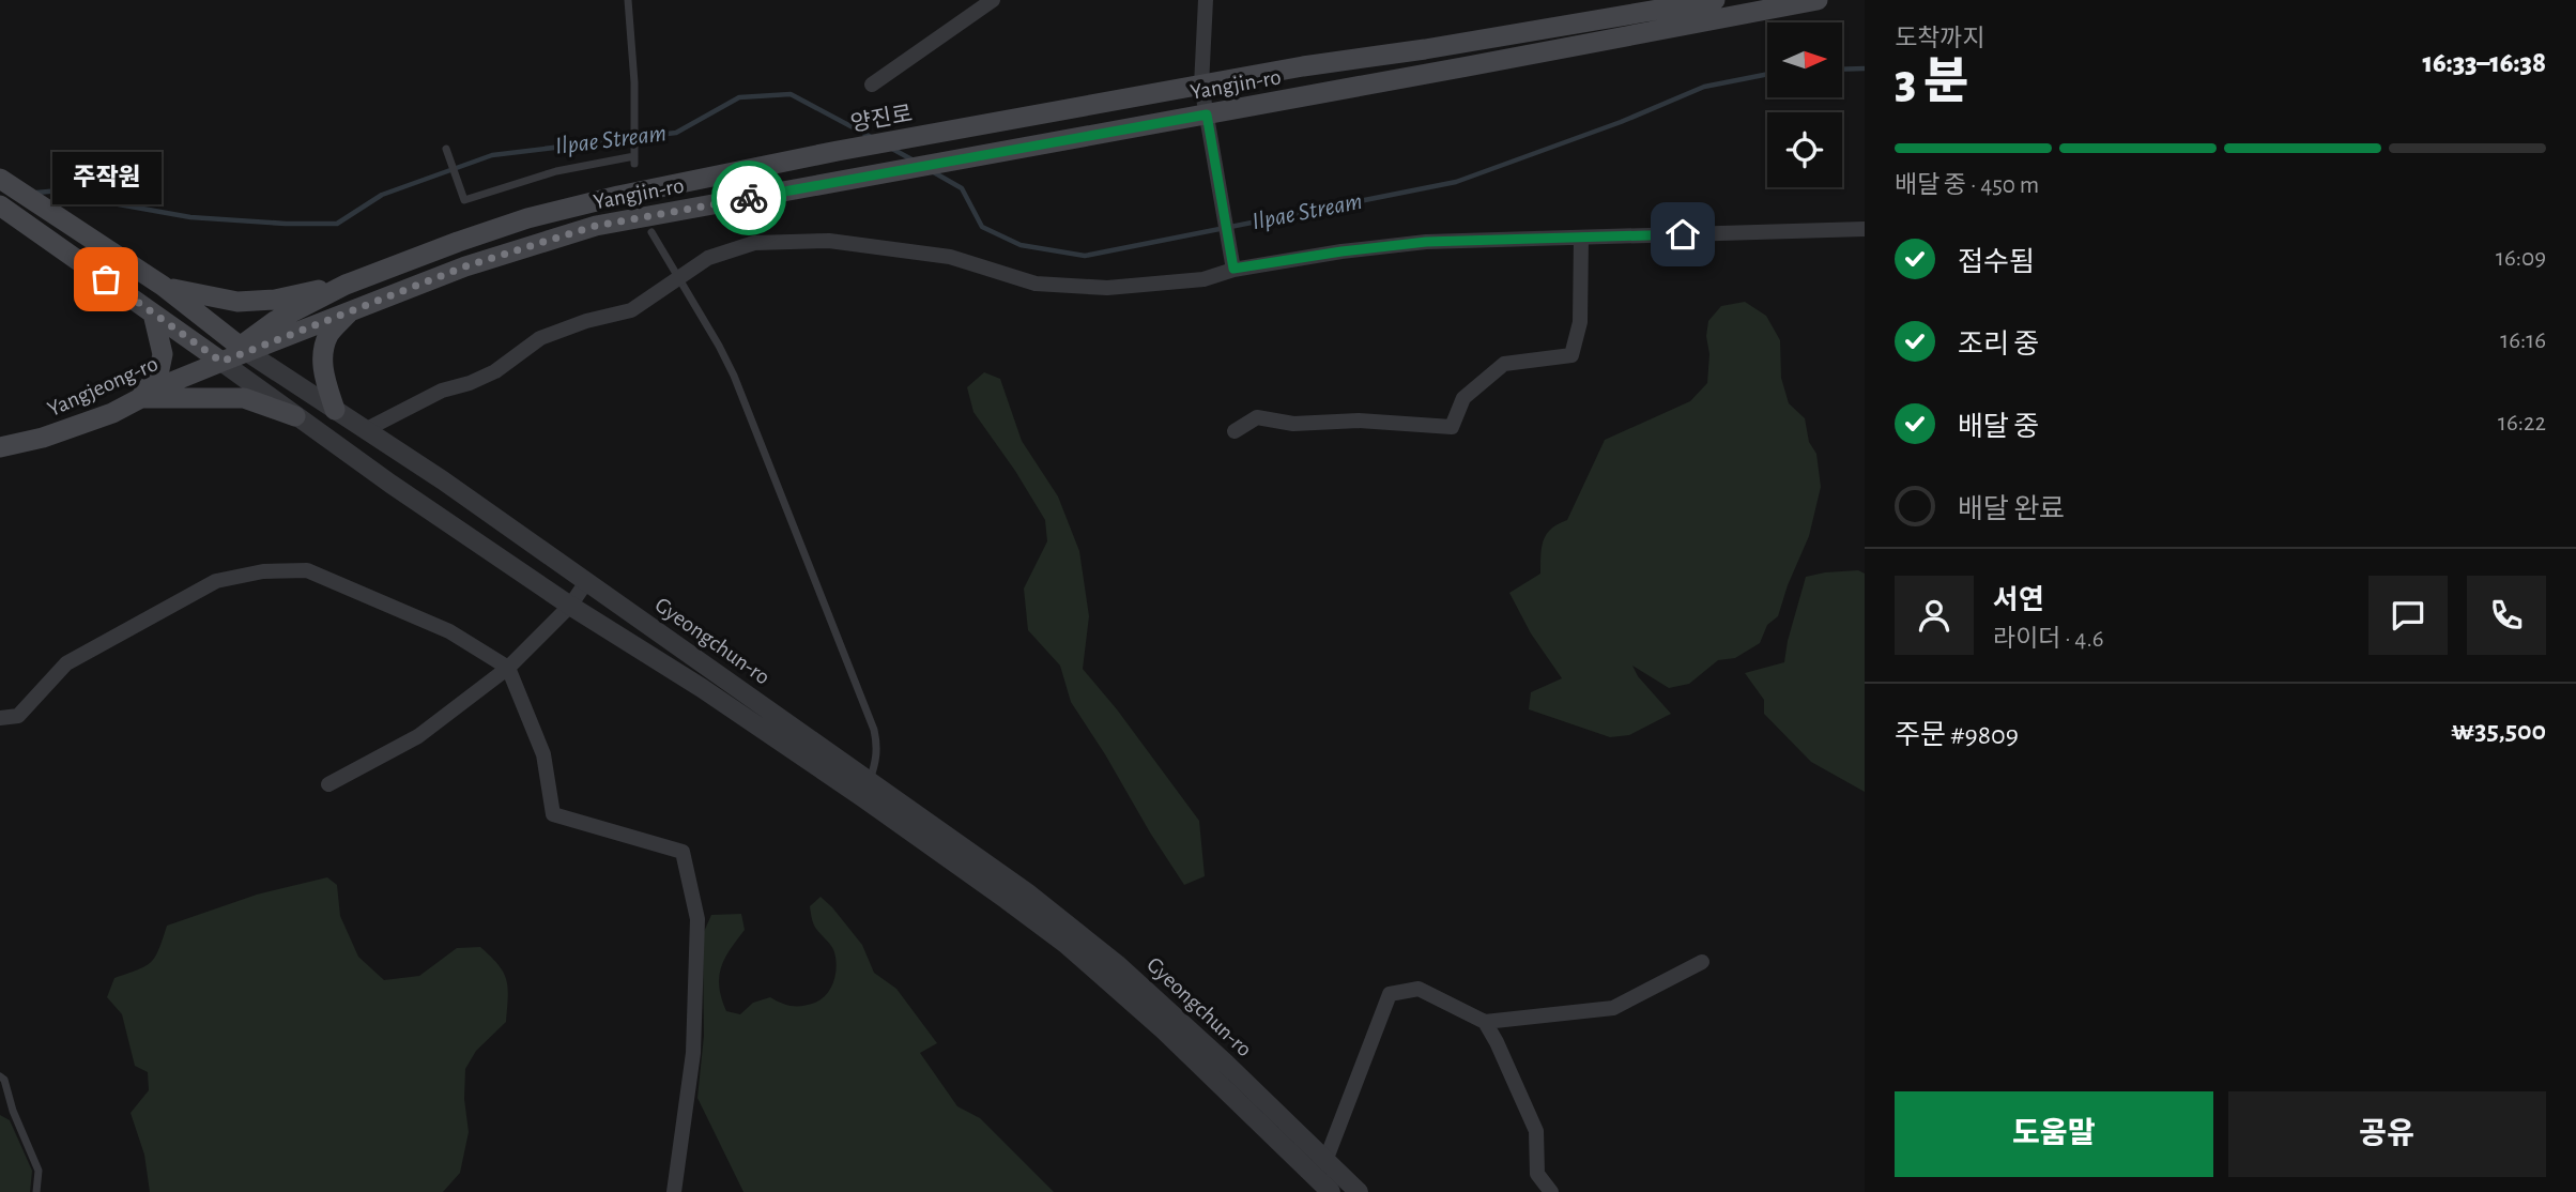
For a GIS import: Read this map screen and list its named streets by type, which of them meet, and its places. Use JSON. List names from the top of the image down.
{
  "streets": {
    "main road": [
      "Yangjin-ro",
      "양진로",
      "Yangjeong-ro",
      "Gyeongchun-ro"
    ]
  },
  "crossings": [
    ["Yangjin-ro", "양진로"],
    ["Yangjin-ro", "Yangjeong-ro"],
    ["Yangjin-ro", "Gyeongchun-ro"],
    ["Yangjeong-ro", "Gyeongchun-ro"]
  ],
  "water": ["Ilpae Stream"],
  "places": ["주작원"],
  "north": "right",
  "page": {
    "heading": ["3 분", "도착까지", "16:33–16:38"],
    "panel": [
      "서연",
      "라이더 · 4.6",
      "주문 #9809",
      "₩35,500"
    ],
    "bar": "배달 중 · 450 m",
    "bubble": "주작원",
    "list": [
      ["접수됨", "16:09"],
      ["조리 중", "16:16"],
      ["배달 중", "16:22"],
      "배달 완료"
    ],
    "buttons": ["도움말", "공유"]
  }
}
